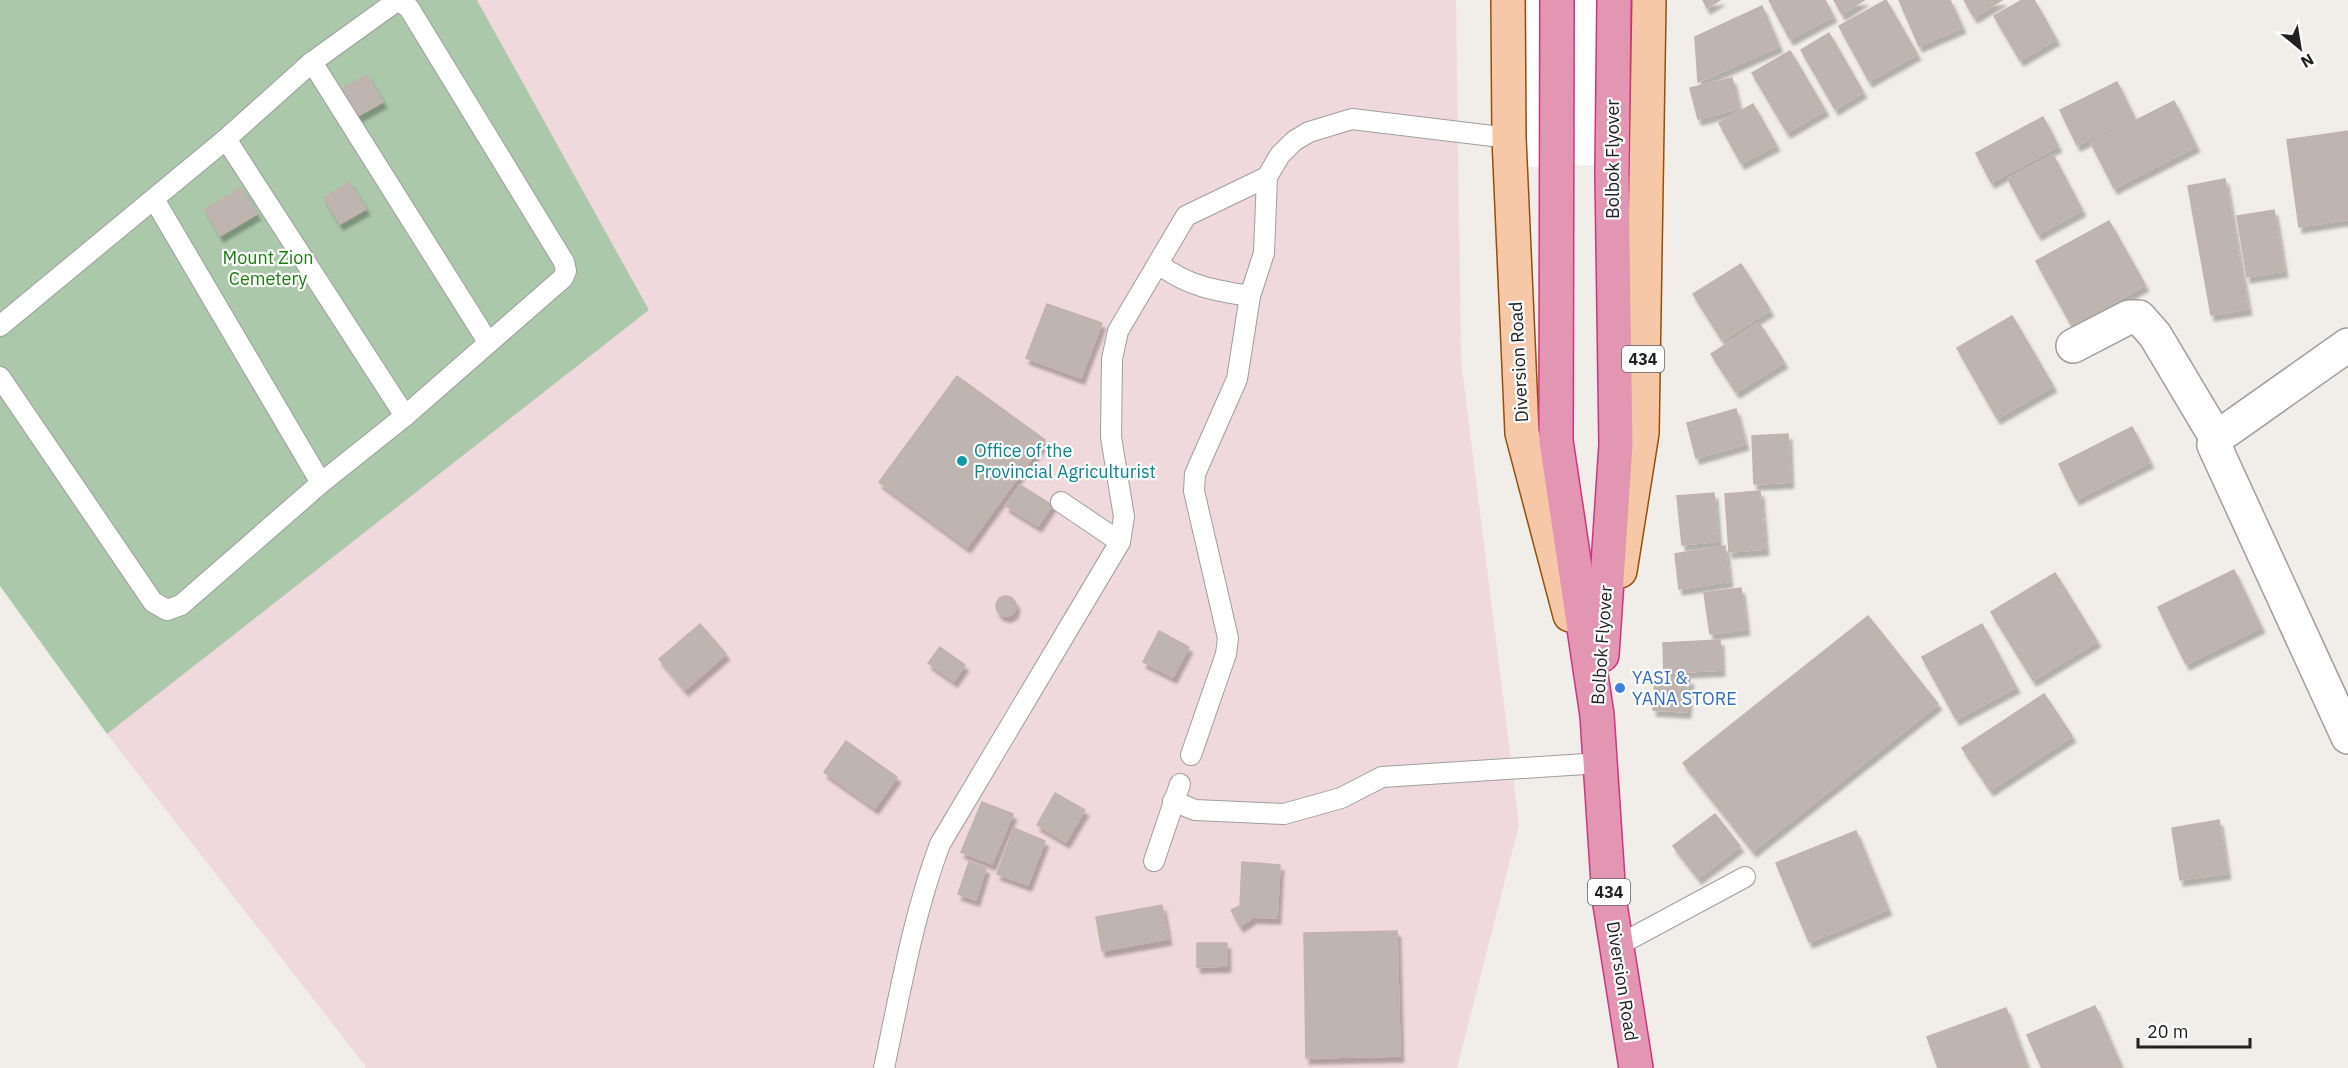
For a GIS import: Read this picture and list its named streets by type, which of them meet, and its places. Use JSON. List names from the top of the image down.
{
  "streets": {
    "highway": ["Bolbok Flyover", "434", "Diversion Road"]
  },
  "crossings": [
    ["Bolbok Flyover", "Diversion Road"]
  ],
  "parks": ["Mount Zion Cemetery"],
  "places": ["Office of the Provincial Agriculturist", "YASI & YANA STORE"],
  "scale_bar": "20 m",
  "north": "bottom right"
}
